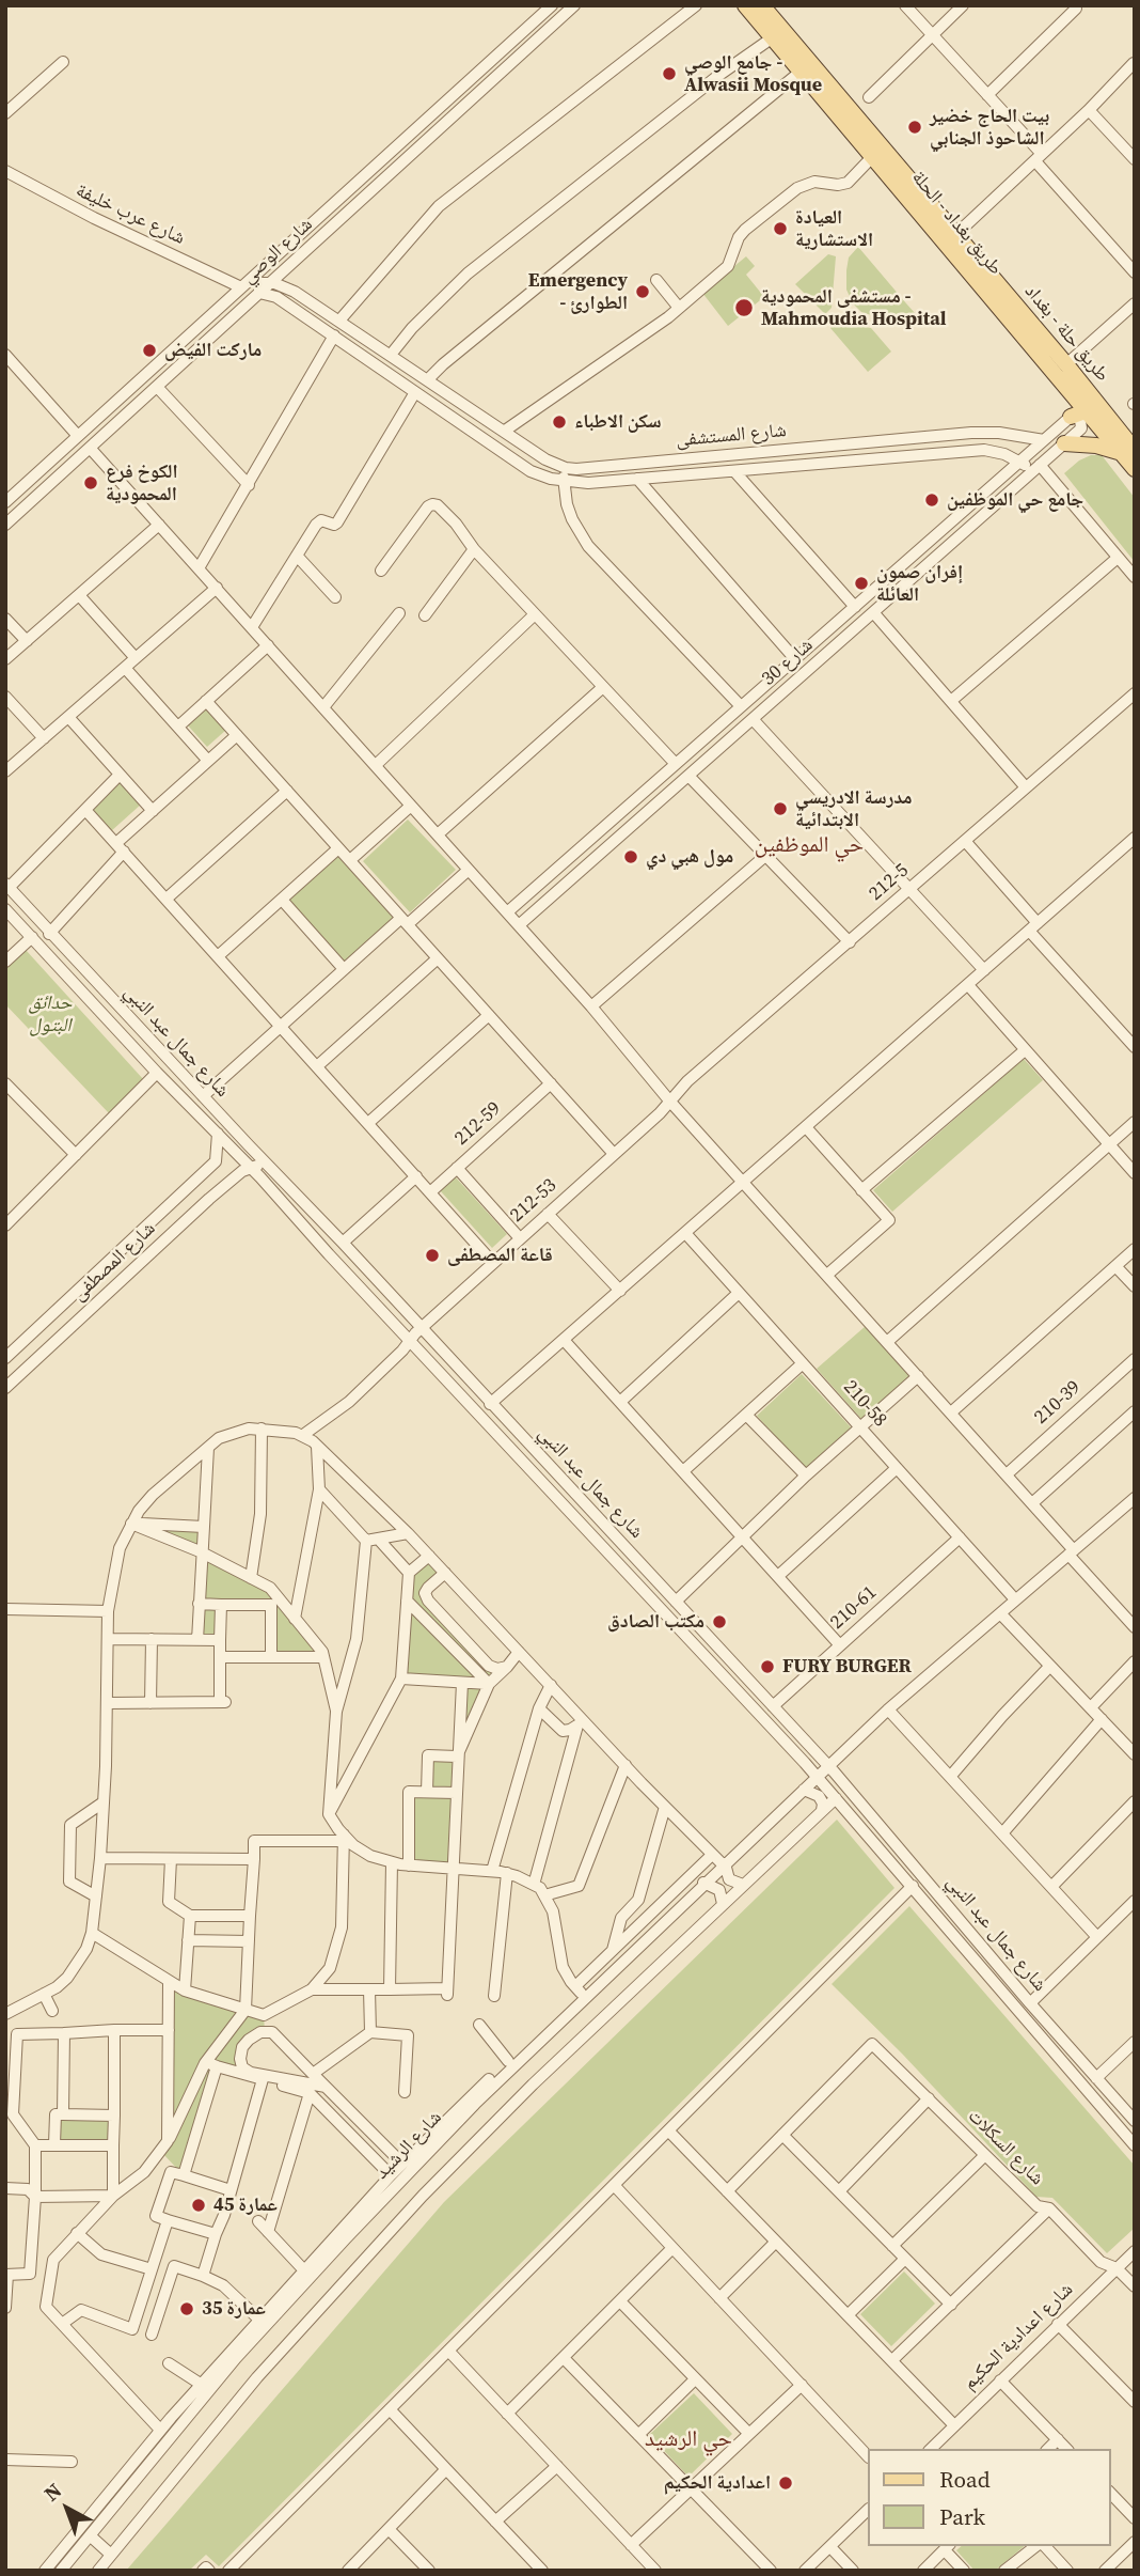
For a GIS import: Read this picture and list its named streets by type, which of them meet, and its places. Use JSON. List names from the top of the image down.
{
  "streets": {
    "main road": ["طريق بغداد - الحلة", "طريق حلة - بغداد"],
    "street": [
      "شارع عرب خليفة",
      "شارع الوصي",
      "شارع المستشفى",
      "شارع 30",
      "212-5",
      "شارع جمال عبد النبي",
      "212-59",
      "212-53",
      "شارع المصطفى",
      "210-39",
      "210-58",
      "210-61",
      "شارع الرشيد",
      "شارع السكلات",
      "شارع اعدادية الحكيم"
    ]
  },
  "crossings": [
    ["شارع عرب خليفة", "شارع الوصي"],
    ["شارع عرب خليفة", "شارع المستشفى"],
    ["طريق بغداد - الحلة", "طريق حلة - بغداد"],
    ["شارع الوصي", "شارع المستشفى"],
    ["شارع المستشفى", "شارع 30"],
    ["212-5", "212-53"],
    ["شارع جمال عبد النبي", "212-53"],
    ["شارع جمال عبد النبي", "شارع المصطفى"],
    ["شارع جمال عبد النبي", "210-61"],
    ["شارع جمال عبد النبي", "شارع الرشيد"],
    ["210-58", "210-61"],
    ["210-58", "شارع الرشيد"],
    ["شارع السكلات", "شارع اعدادية الحكيم"]
  ],
  "districts": ["حي الموظفين", "حي الرشيد"],
  "parks": ["حدائق البتول"],
  "places": [
    "جامع الوصي - Alwasii Mosque",
    "بيت الحاج خضير الشاحوذ الجنابي",
    "العيادة الاستشارية",
    "Emergency - الطوارئ",
    "مستشفى المحمودية - Mahmoudia Hospital",
    "ماركت الفيض",
    "سكن الاطباء",
    "الكوخ فرع المحمودية",
    "جامع حي الموظفين",
    "إفران صمون العائلة",
    "مدرسة الادريسي الابتدائية",
    "مول هبي دي",
    "قاعة المصطفى",
    "مكتب الصادق",
    "FURY BURGER",
    "عمارة 45",
    "عمارة 35",
    "اعدادية الحكيم"
  ],
  "legend": ["Road", "Park"],
  "north": "top left"
}
